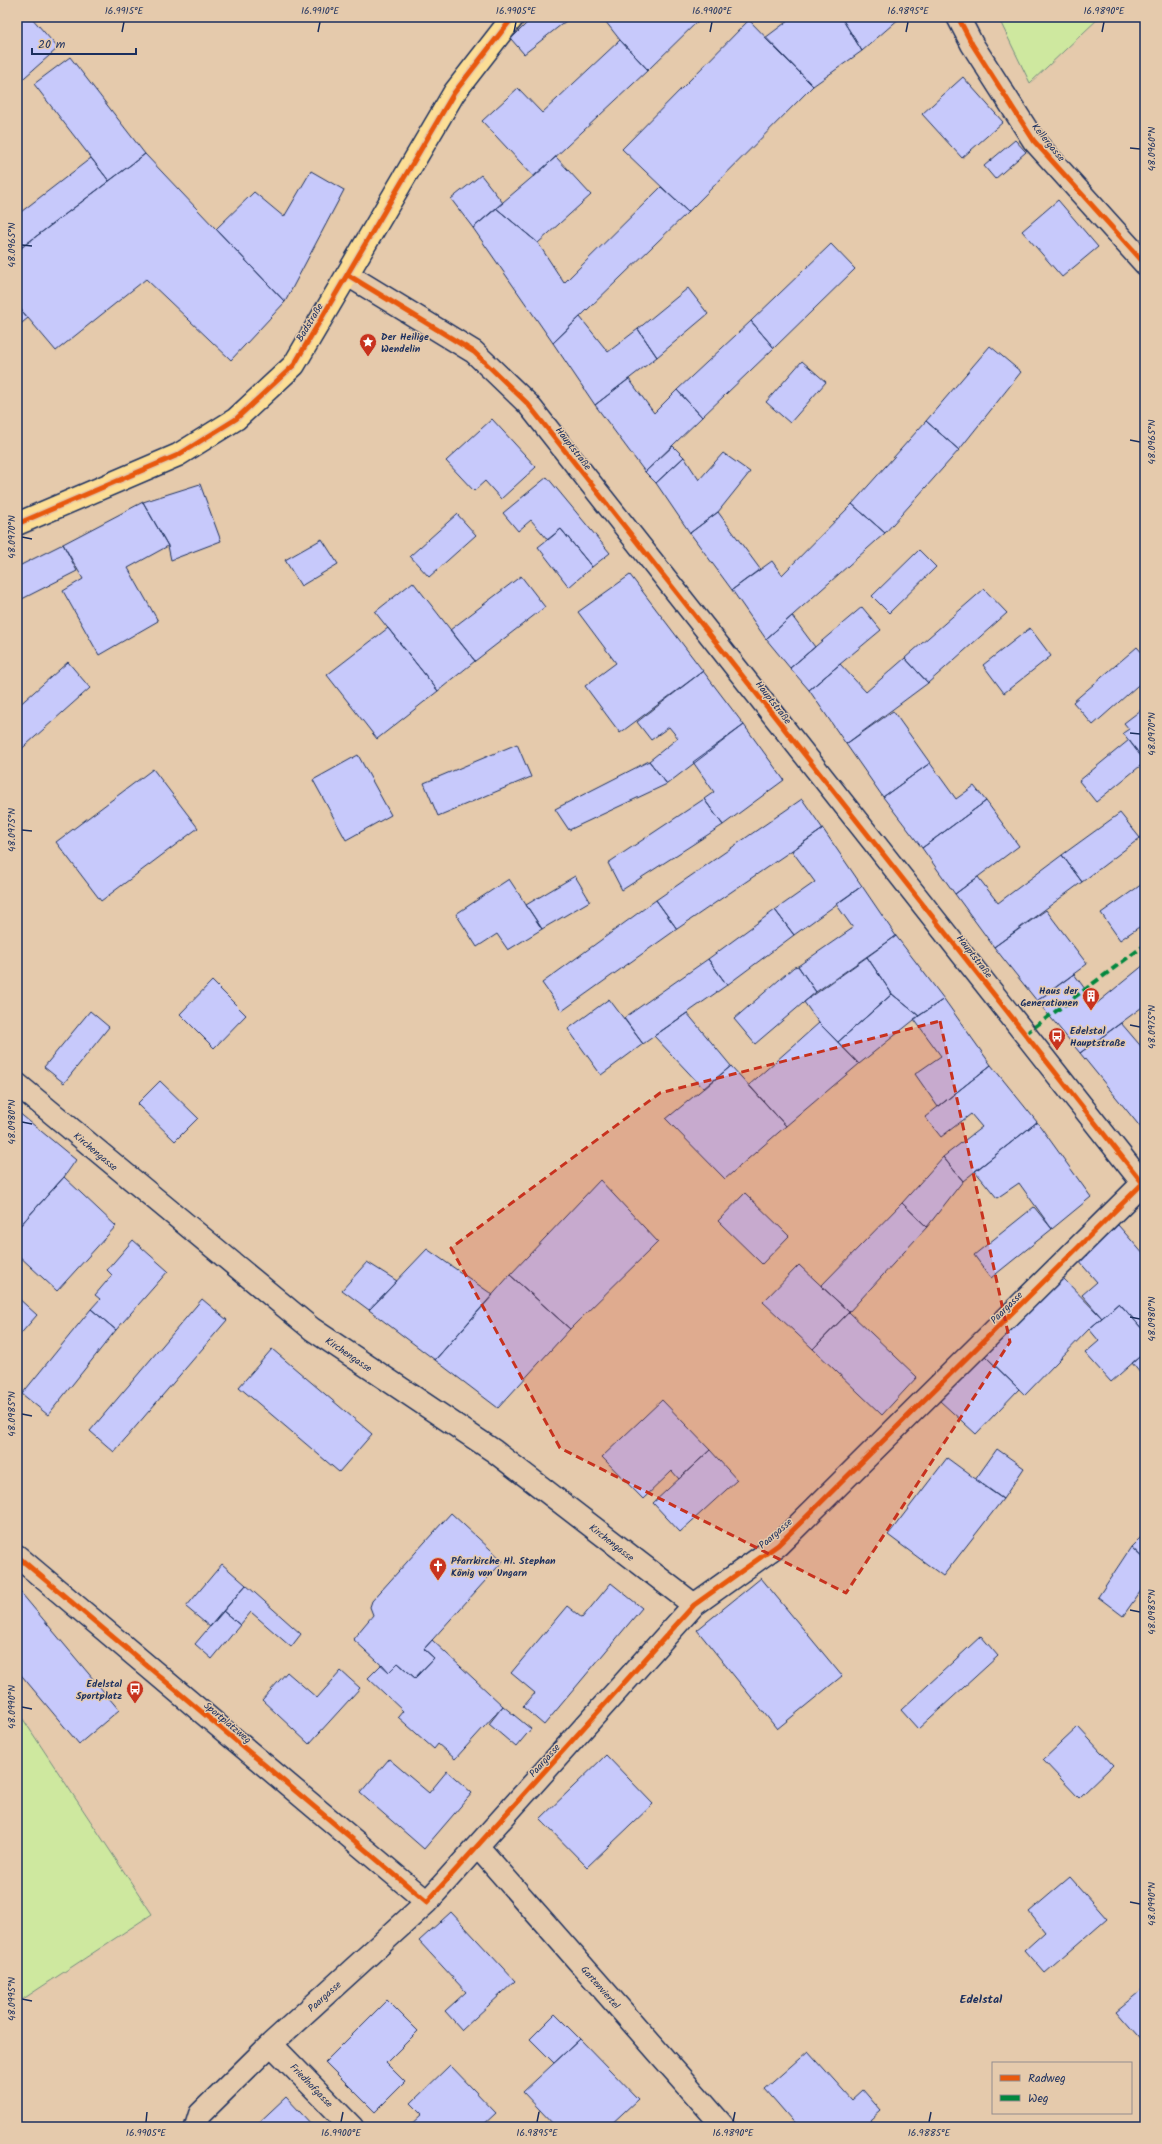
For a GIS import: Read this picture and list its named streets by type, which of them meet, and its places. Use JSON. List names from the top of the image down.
{
  "streets": {
    "main road": ["Badstraße"],
    "street": [
      "Kellergasse",
      "Hauptstraße",
      "Kirchengasse",
      "Paargasse",
      "Sportplatzweg",
      "Gartenviertel",
      "Friedhofgasse"
    ]
  },
  "crossings": [
    ["Badstraße", "Hauptstraße"],
    ["Hauptstraße", "Paargasse"],
    ["Kirchengasse", "Paargasse"],
    ["Paargasse", "Sportplatzweg"],
    ["Paargasse", "Gartenviertel"],
    ["Paargasse", "Friedhofgasse"]
  ],
  "districts": ["Edelstal"],
  "places": {
    "place": ["Der Heilige Wendelin"],
    "building": ["Haus der Generationen"],
    "bus stop": ["Edelstal Hauptstraße", "Edelstal Sportplatz"],
    "church": ["Pfarrkirche Hl. Stephan König von Ungarn"]
  },
  "legend": ["Radweg", "Weg"],
  "scale_bar": "20 m",
  "coordinates": [
    "16.9915°E",
    "16.9910°E",
    "16.9905°E",
    "16.9900°E",
    "16.9895°E",
    "16.9890°E",
    "48.0960°N",
    "48.0965°N",
    "48.0970°N",
    "48.0975°N",
    "48.0980°N",
    "48.0985°N",
    "48.0990°N",
    "48.0995°N",
    "16.9885°E"
  ]
}
